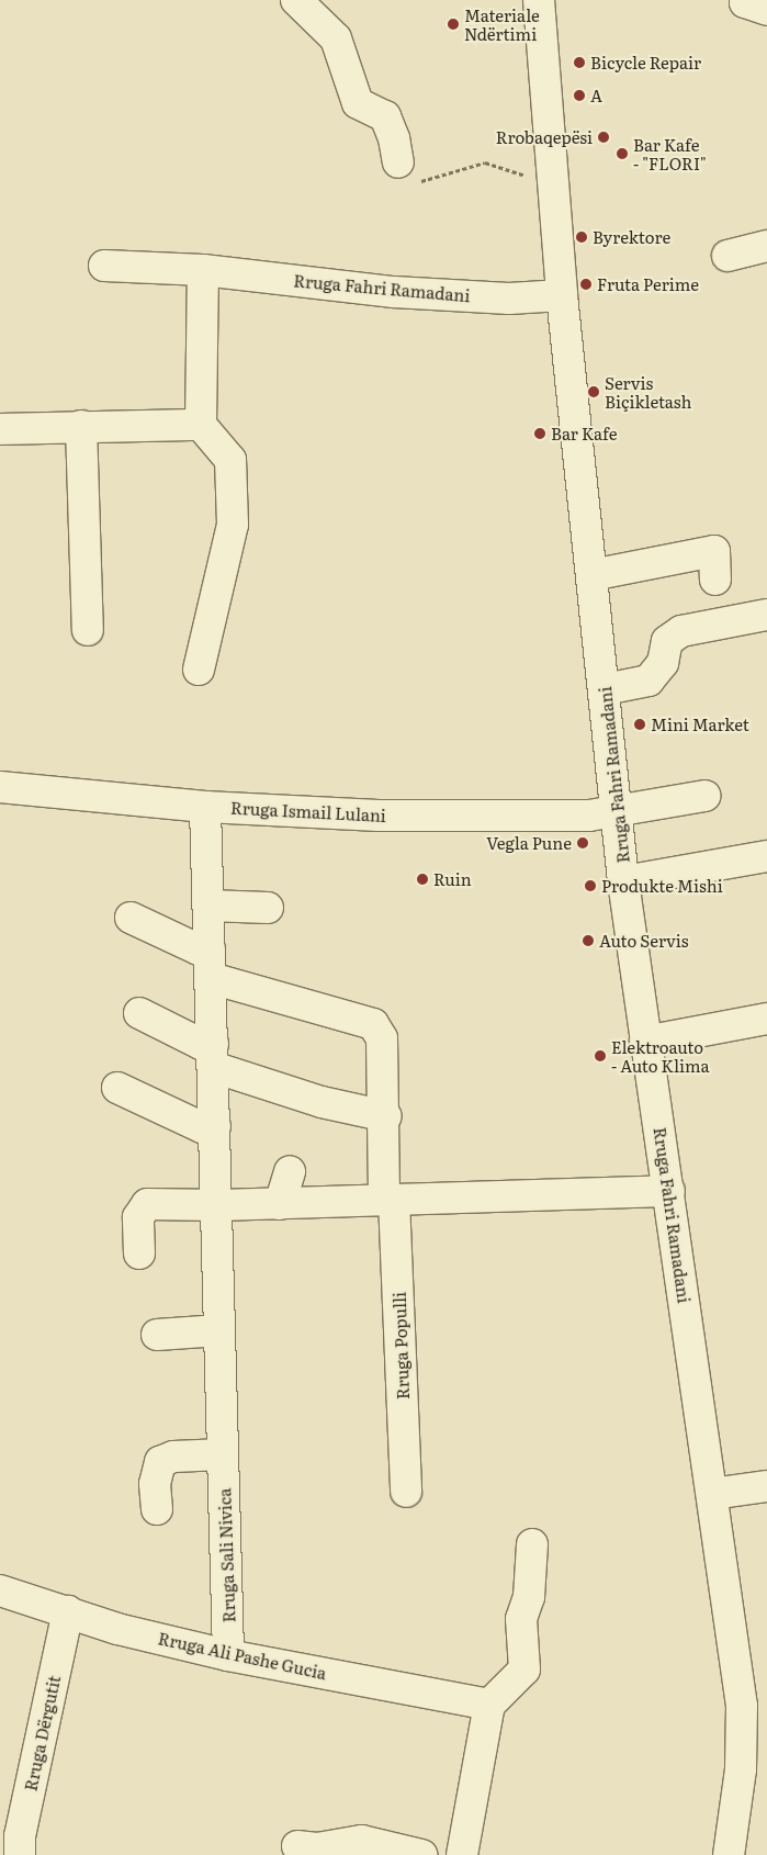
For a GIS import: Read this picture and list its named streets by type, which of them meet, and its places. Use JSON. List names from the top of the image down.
{
  "streets": {
    "street": [
      "Rruga Fahri Ramadani",
      "Rruga Ismail Lulani",
      "Rruga Populli",
      "Rruga Sali Nivica",
      "Rruga Ali Pashe Gucia",
      "Rruga Dërgutit"
    ]
  },
  "crossings": [
    ["Rruga Fahri Ramadani", "Rruga Ismail Lulani"],
    ["Rruga Ismail Lulani", "Rruga Sali Nivica"],
    ["Rruga Populli", "Rruga Sali Nivica"],
    ["Rruga Sali Nivica", "Rruga Ali Pashe Gucia"],
    ["Rruga Ali Pashe Gucia", "Rruga Dërgutit"]
  ],
  "places": [
    "Materiale Ndërtimi",
    "Bicycle Repair",
    "A",
    "Rrobaqepësi",
    "Bar Kafe - \"FLORI\"",
    "Byrektore",
    "Fruta Perime",
    "Servis Biçikletash",
    "Bar Kafe",
    "Mini Market",
    "Vegla Pune",
    "Ruin",
    "Produkte Mishi",
    "Auto Servis",
    "Elektroauto - Auto Klima"
  ]
}
